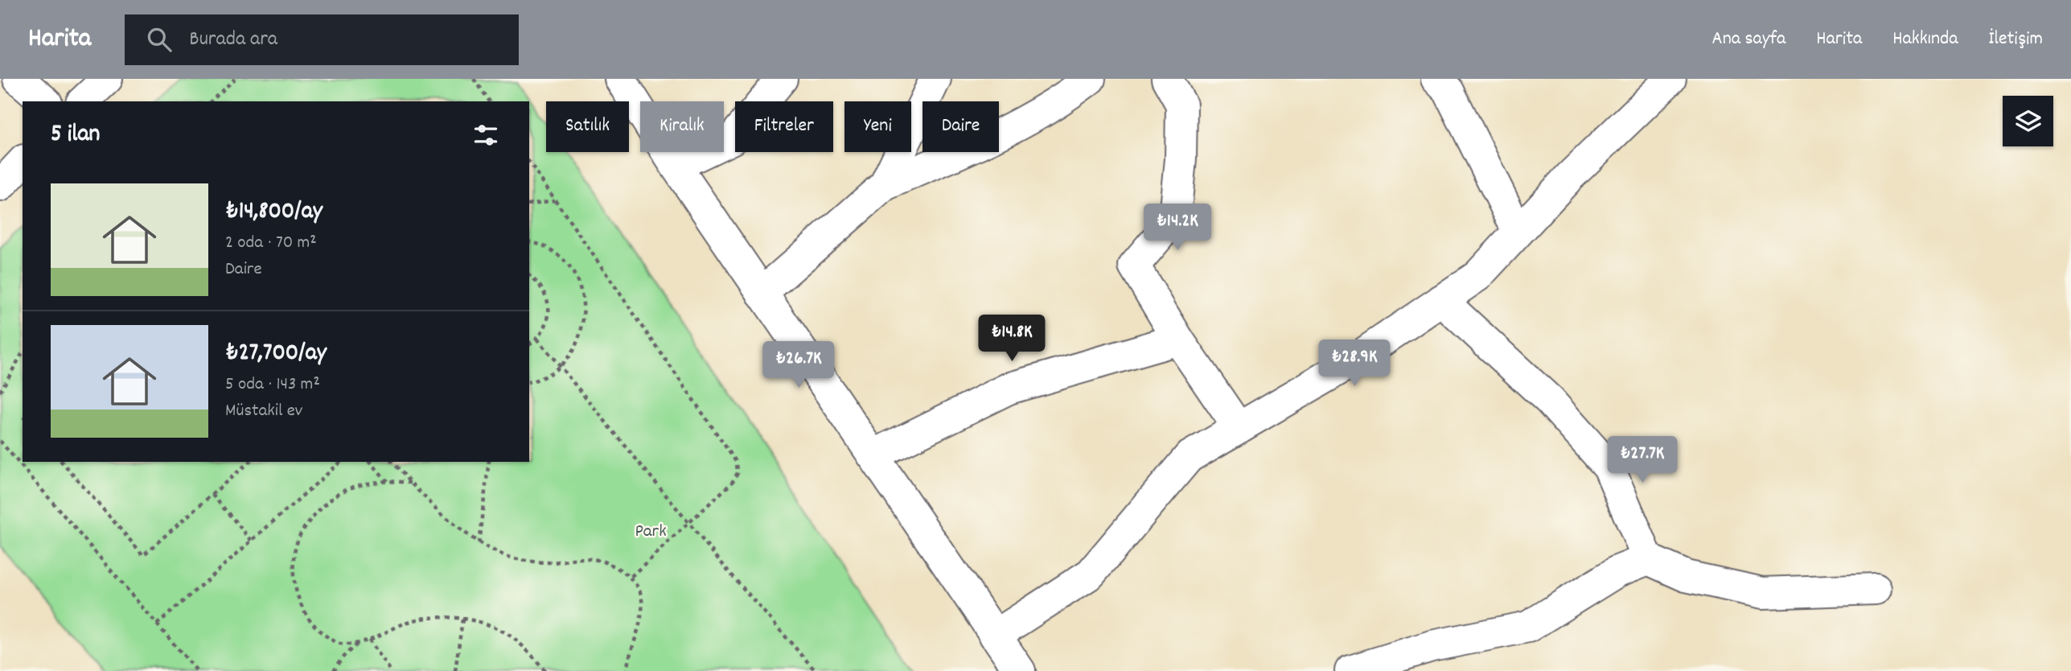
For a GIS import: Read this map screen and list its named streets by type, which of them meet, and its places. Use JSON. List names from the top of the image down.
{
  "parks": ["Park"],
  "page": {
    "header": "Harita",
    "search": "Burada ara",
    "nav": [
      "Ana sayfa",
      "Harita",
      "Hakkında",
      "İletişim"
    ],
    "chip": [
      "Satılık",
      "Kiralık",
      "Filtreler",
      "Yeni",
      "Daire"
    ],
    "heading": "5 ilan",
    "list": [
      {
        "name": "₺14,800/ay",
        "note": "2 oda · 70 m² · Daire"
      },
      {
        "name": "₺27,700/ay",
        "note": "5 oda · 143 m² · Müstakil ev"
      }
    ],
    "price": [
      "₺14.2K",
      "₺14.8K",
      "₺28.9K",
      "₺26.7K",
      "₺27.7K"
    ]
  }
}
